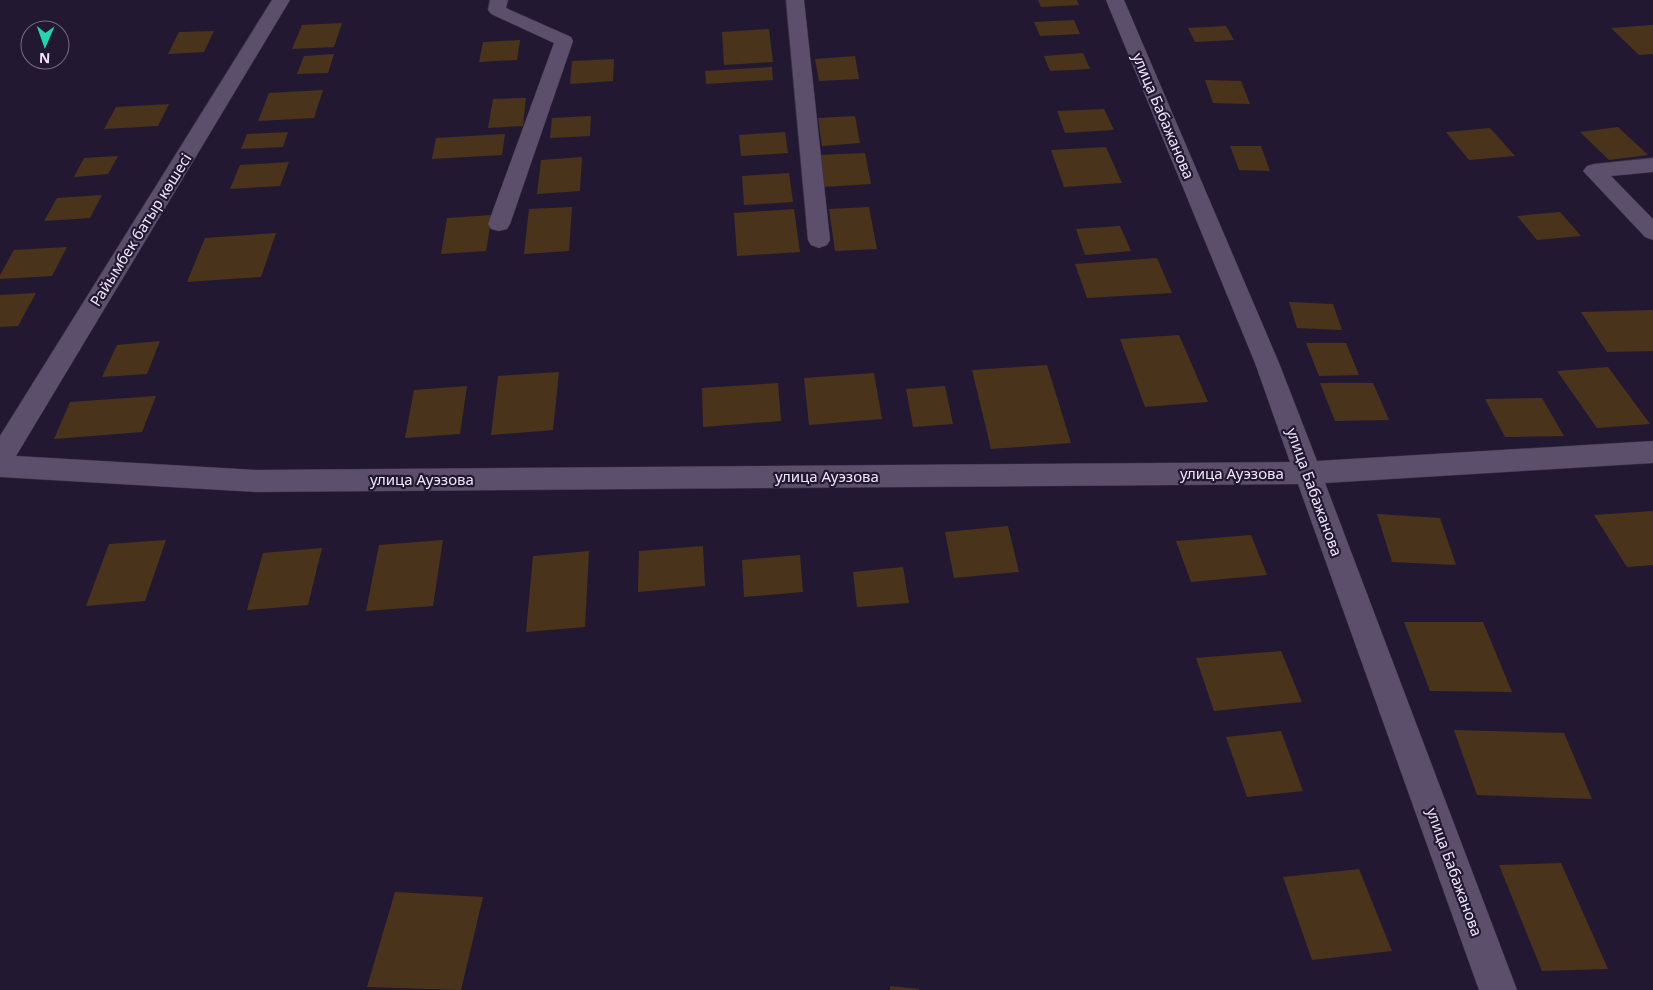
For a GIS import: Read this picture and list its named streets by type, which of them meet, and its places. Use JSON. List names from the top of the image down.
{
  "streets": {
    "street": ["улица Бабажанова", "Райымбек батыр көшесі", "улица Ауэзова"]
  },
  "crossings": [
    ["улица Бабажанова", "улица Ауэзова"]
  ],
  "north": "bottom"
}
